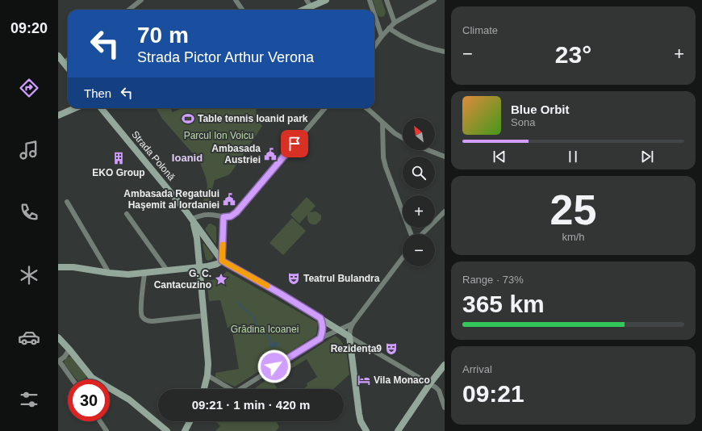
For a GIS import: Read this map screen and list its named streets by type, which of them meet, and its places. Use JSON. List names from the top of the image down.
{
  "streets": {
    "street": ["Strada Polonă"]
  },
  "districts": ["Ioanid"],
  "parks": ["Parcul Ion Voicu", "Grădina Icoanei"],
  "places": {
    "sports": ["Table tennis Ioanid park"],
    "public building": ["Ambasada Austriei", "Ambasada Regatului Haşemit al Iordaniei"],
    "building": ["EKO Group"],
    "theatre": ["Teatrul Bulandra", "Rezidența9"],
    "place": ["G. C. Cantacuzino"],
    "hotel": ["Vila Monaco"]
  },
  "north": "top left",
  "page": {
    "tabs": "09:20",
    "tile": [
      "Climate",
      ["25", "km/h"],
      ["Range · 73%", "365 km"],
      ["Arrival", "09:21"]
    ],
    "turn": ["70 m", "Strada Pictor Arthur Verona"],
    "heat": ["−", "23°", "+"],
    "then": "Then",
    "song": ["Blue Orbit", "Sona"],
    "map_buttons": ["+", "−"],
    "limit": "30",
    "trip": "09:21 · 1 min · 420 m"
  }
}
